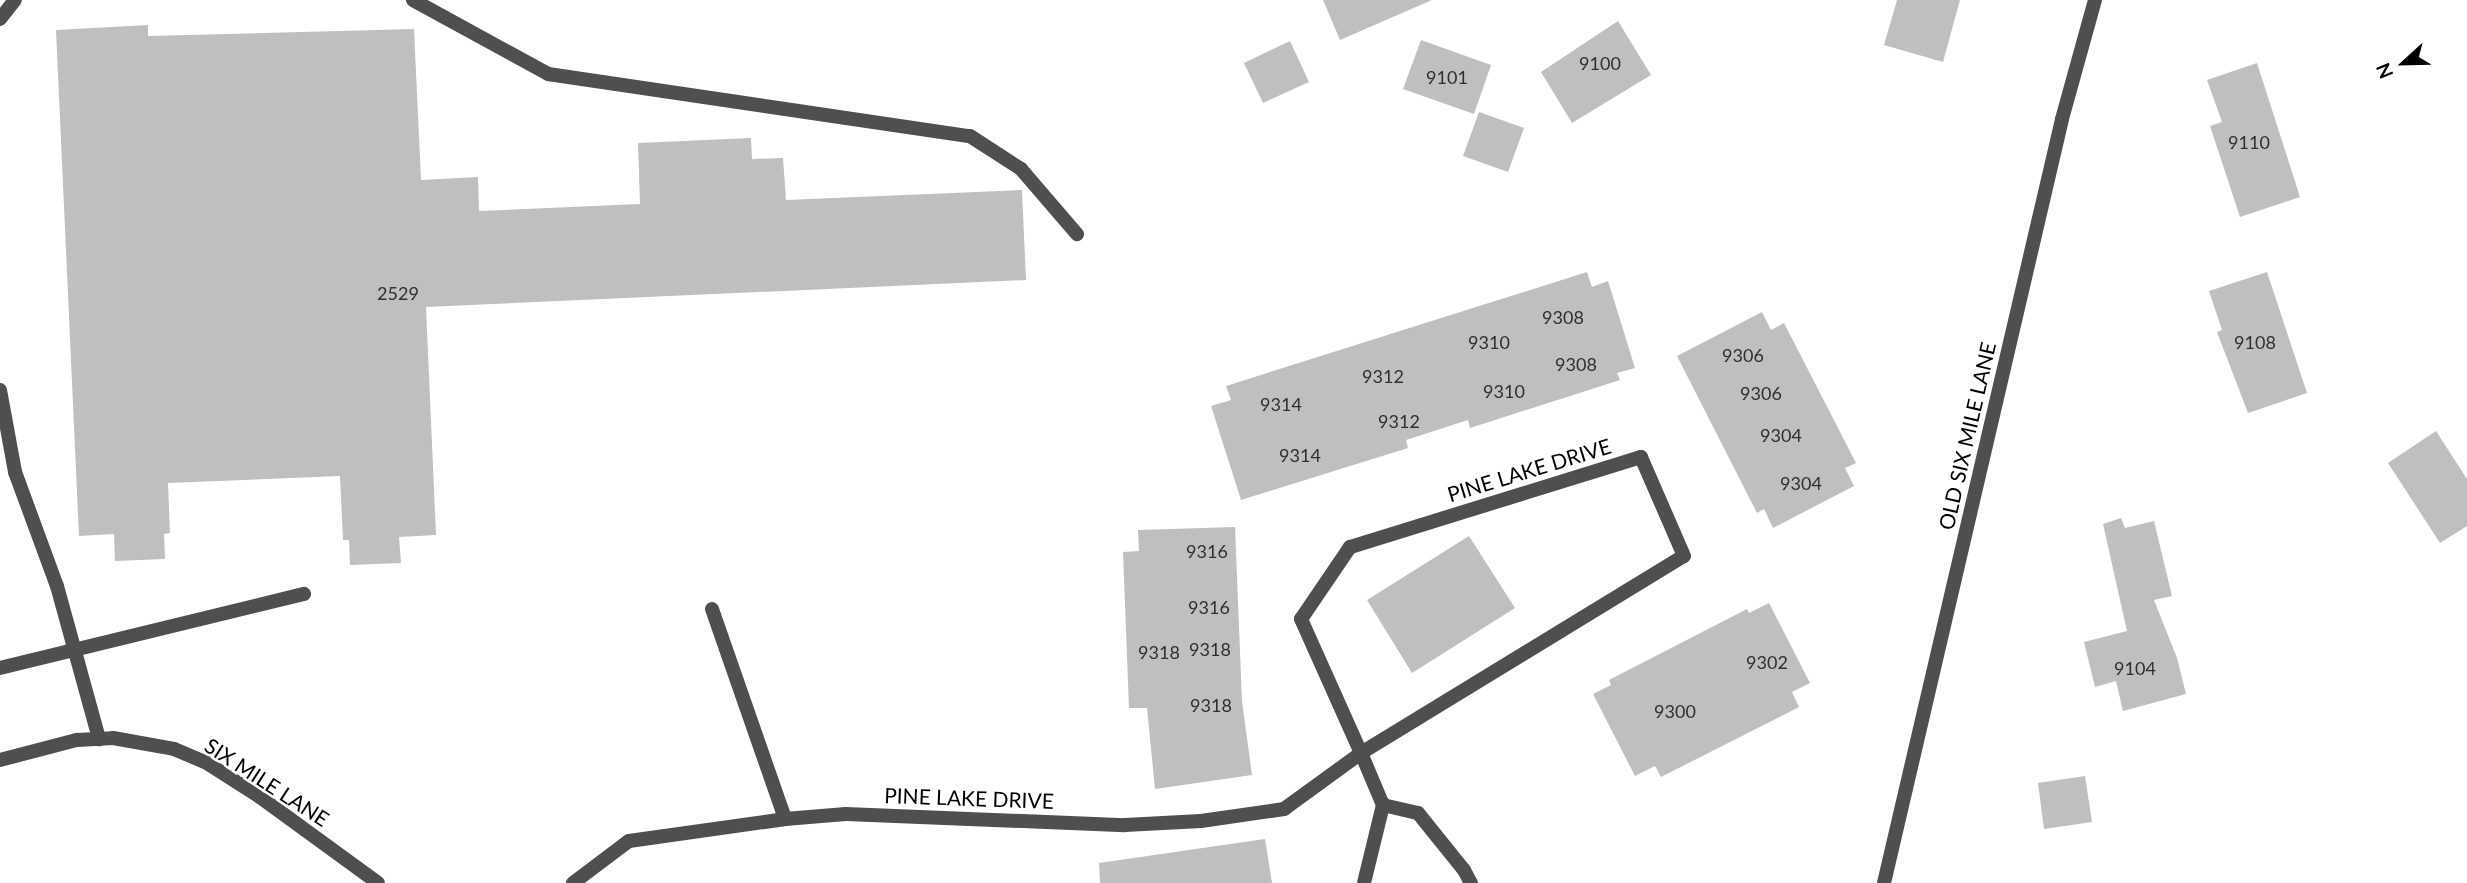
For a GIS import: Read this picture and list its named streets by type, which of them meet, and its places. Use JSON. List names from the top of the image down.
{
  "streets": {
    "street": ["OLD SIX MILE LANE", "PINE LAKE DRIVE", "SIX MILE LANE"]
  },
  "house_numbers": [
    "9100",
    "9101",
    "9110",
    "2529",
    "9308",
    "9310",
    "9108",
    "9306",
    "9308",
    "9312",
    "9310",
    "9306",
    "9314",
    "9312",
    "9304",
    "9314",
    "9304",
    "9316",
    "9316",
    "9318",
    "9318",
    "9302",
    "9104",
    "9318",
    "9300"
  ],
  "north": "left"
}
